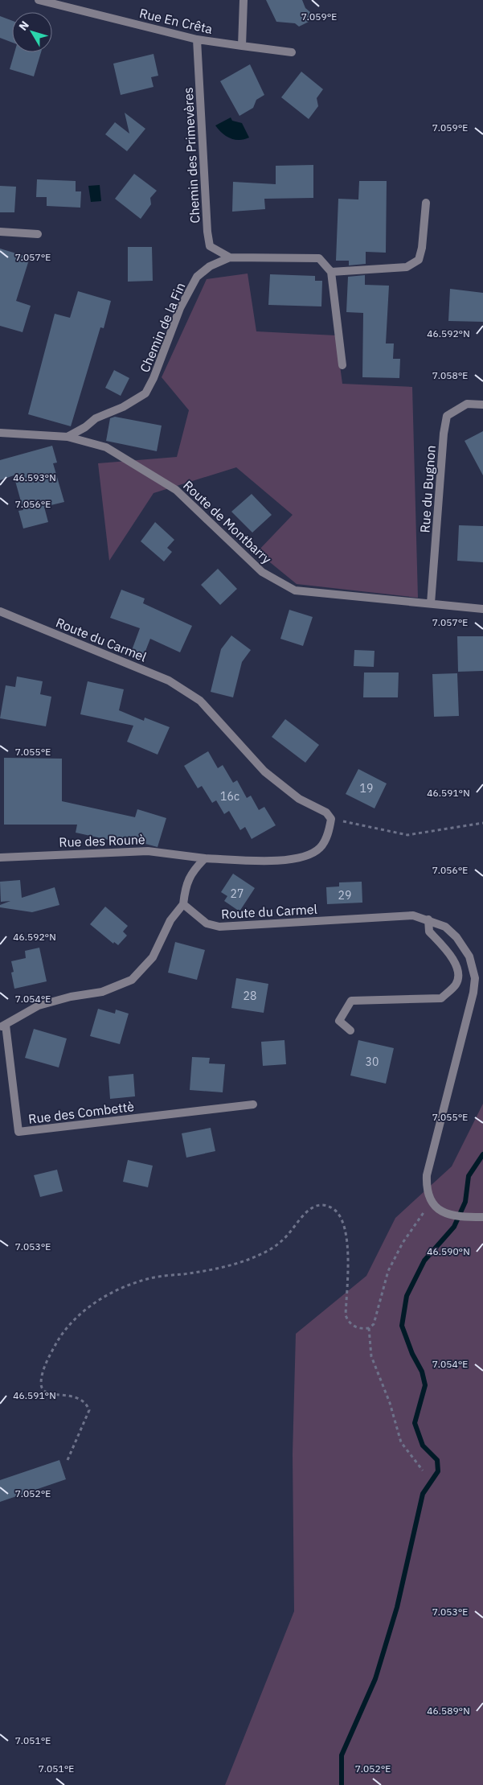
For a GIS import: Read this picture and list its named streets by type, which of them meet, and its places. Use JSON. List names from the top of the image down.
{
  "streets": {
    "street": [
      "Rue En Crêta",
      "Chemin des Primevères",
      "Chemin de la Fin",
      "Rue du Bugnon",
      "Route de Montbarry",
      "Route du Carmel",
      "Rue des Rounè",
      "Rue des Combettè"
    ]
  },
  "crossings": [
    ["Rue En Crêta", "Chemin des Primevères"],
    ["Chemin des Primevères", "Chemin de la Fin"],
    ["Chemin de la Fin", "Route de Montbarry"],
    ["Rue du Bugnon", "Route de Montbarry"]
  ],
  "house_numbers": [
    "19",
    "16c",
    "27",
    "29",
    "28",
    "30"
  ],
  "north": "top left",
  "coordinates": [
    "7.059°E",
    "7.057°E",
    "46.592°N",
    "7.058°E",
    "46.593°N",
    "7.056°E",
    "7.055°E",
    "46.591°N",
    "7.054°E",
    "7.053°E",
    "46.590°N",
    "7.052°E",
    "46.589°N",
    "7.051°E"
  ]
}
